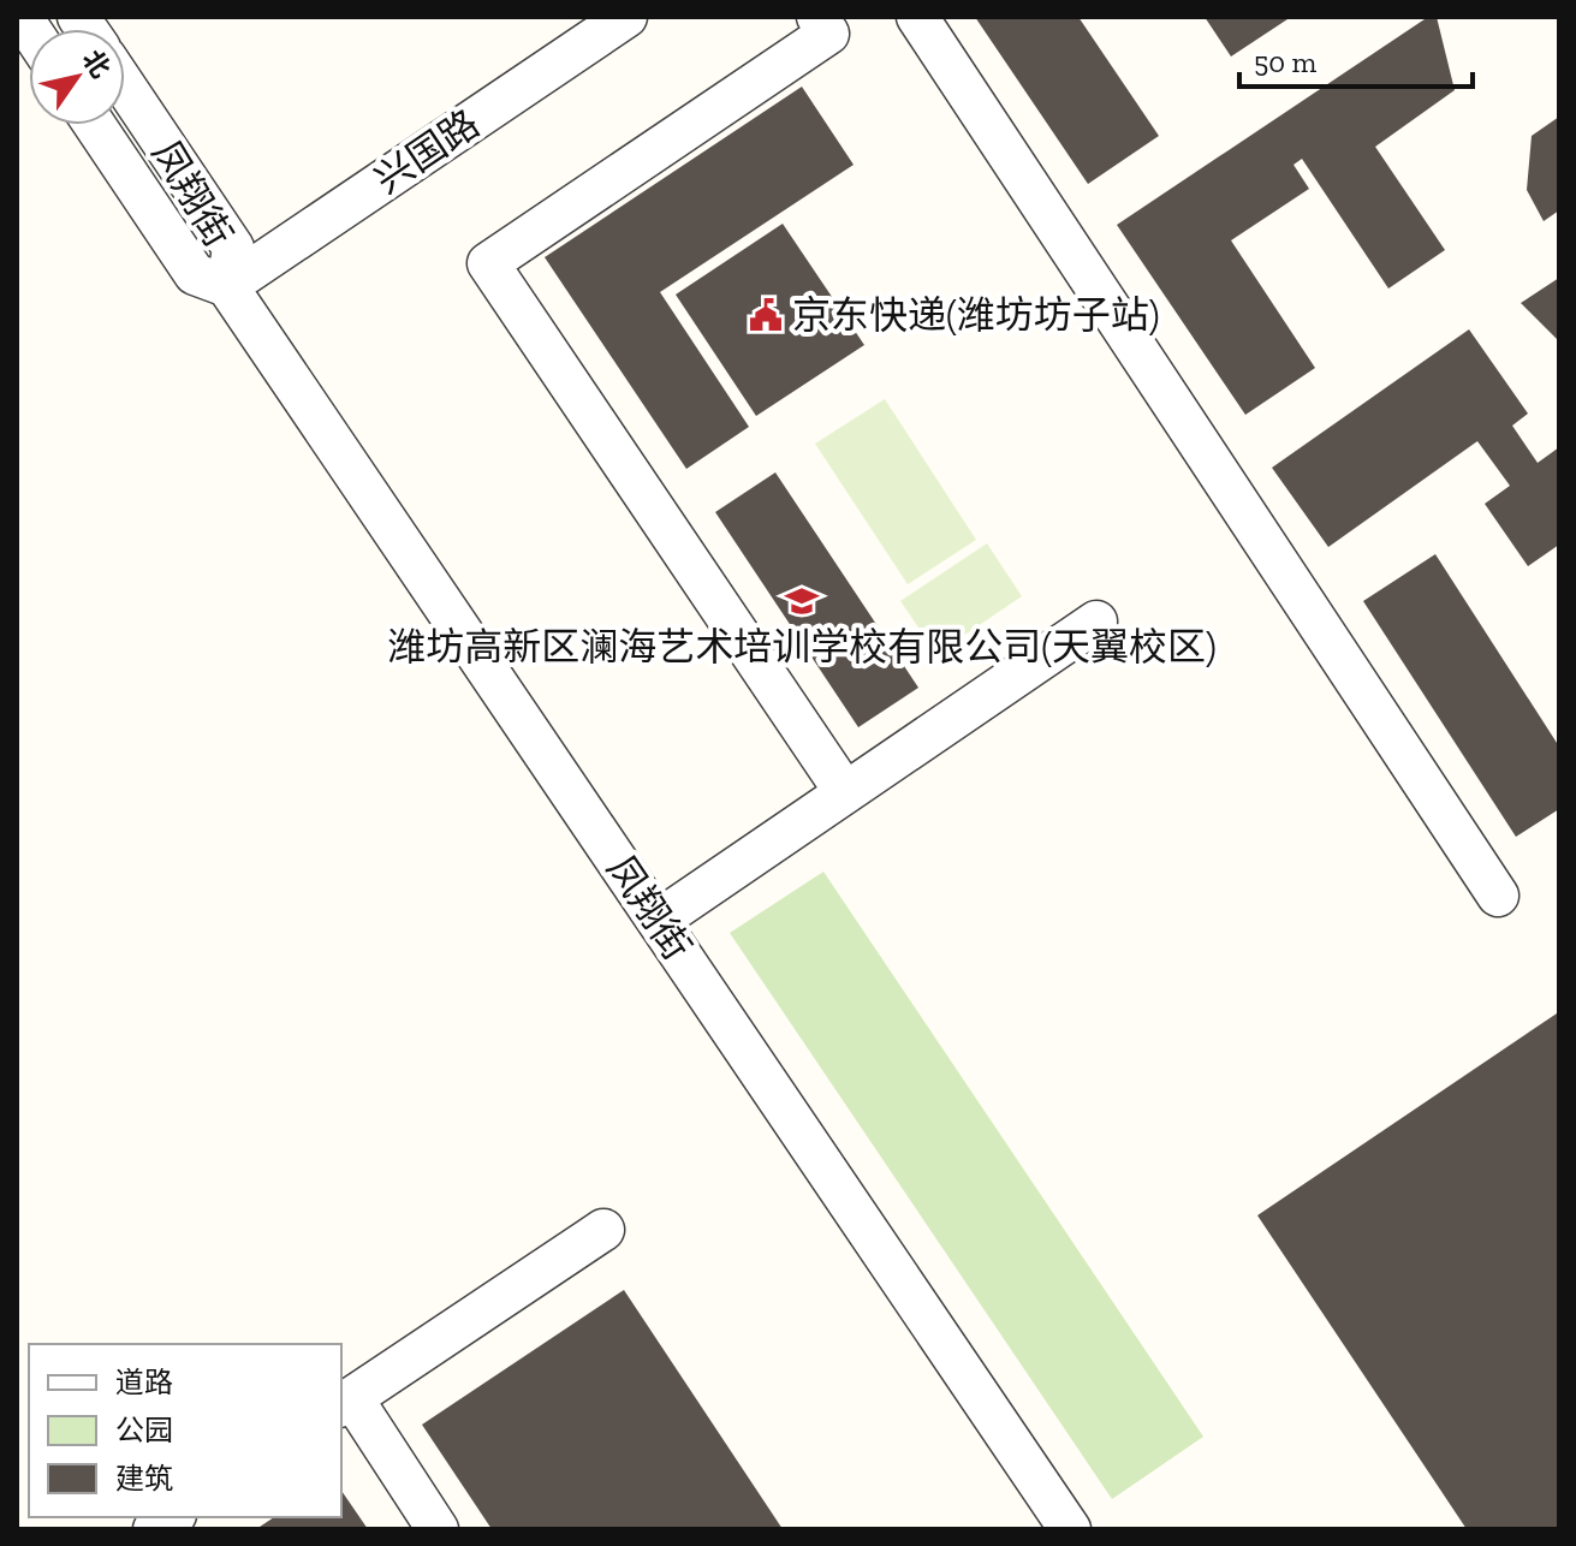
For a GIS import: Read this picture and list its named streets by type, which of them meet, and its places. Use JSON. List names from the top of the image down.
{
  "streets": {
    "street": ["兴国路", "凤翔街"]
  },
  "crossings": [
    ["兴国路", "凤翔街"]
  ],
  "places": {
    "public building": ["京东快递(潍坊坊子站)"],
    "school or university": ["潍坊高新区澜海艺术培训学校有限公司(天翼校区)"]
  },
  "legend": ["道路", "公园", "建筑"],
  "scale_bar": "50 m",
  "north": "top right"
}
